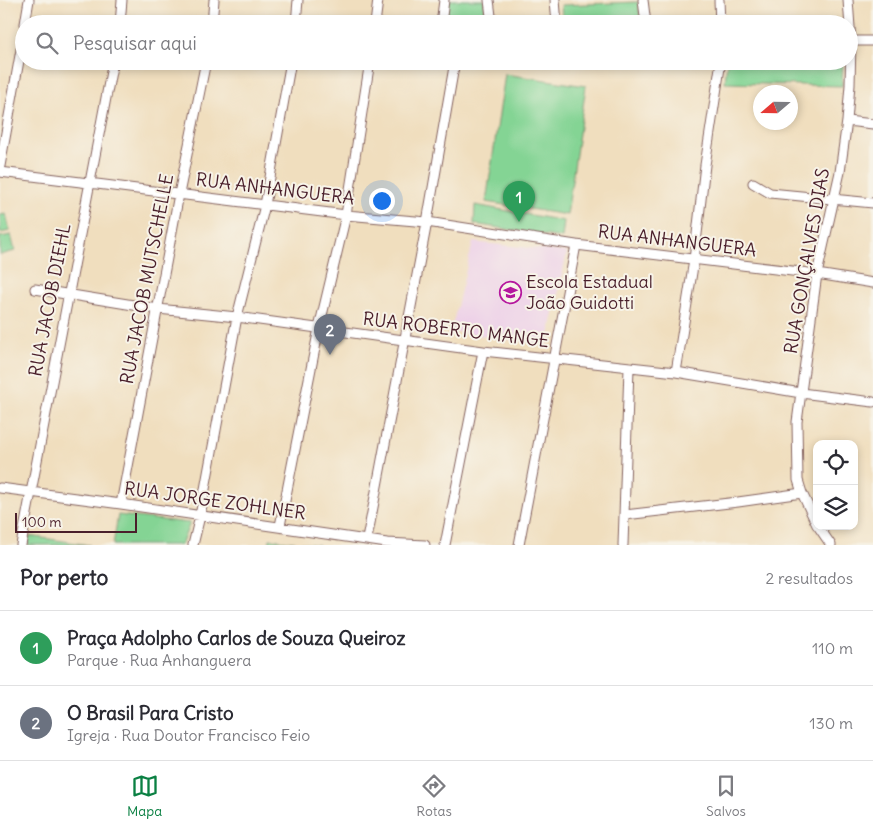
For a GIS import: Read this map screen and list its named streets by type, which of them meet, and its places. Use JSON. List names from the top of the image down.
{
  "streets": {
    "street": [
      "RUA ANHANGUERA",
      "RUA GONÇALVES DIAS",
      "RUA JACOB MUTSCHELLE",
      "RUA JACOB DIEHL",
      "RUA ROBERTO MANGE",
      "RUA JORGE ZOHLNER"
    ]
  },
  "crossings": [
    ["RUA ANHANGUERA", "RUA GONÇALVES DIAS"],
    ["RUA ANHANGUERA", "RUA JACOB MUTSCHELLE"],
    ["RUA ANHANGUERA", "RUA JACOB DIEHL"],
    ["RUA GONÇALVES DIAS", "RUA ROBERTO MANGE"],
    ["RUA JACOB MUTSCHELLE", "RUA ROBERTO MANGE"],
    ["RUA JACOB MUTSCHELLE", "RUA JORGE ZOHLNER"],
    ["RUA JACOB DIEHL", "RUA ROBERTO MANGE"],
    ["RUA JACOB DIEHL", "RUA JORGE ZOHLNER"]
  ],
  "places": {
    "school or university": ["Escola Estadual João Guidotti"]
  },
  "scale_bar": "100 m",
  "north": "left",
  "page": {
    "search": "Pesquisar aqui",
    "pins": ["1", "2"],
    "scale": "100 m",
    "heading": ["Por perto", "2 resultados"],
    "list": [
      {
        "mark": "1",
        "name": "Praça Adolpho Carlos de Souza Queiroz",
        "note": "Parque · Rua Anhanguera",
        "value": "110 m"
      },
      {
        "mark": "2",
        "name": "O Brasil Para Cristo",
        "note": "Igreja · Rua Doutor Francisco Feio",
        "value": "130 m"
      }
    ],
    "nav": ["Mapa", "Rotas", "Salvos"]
  }
}
